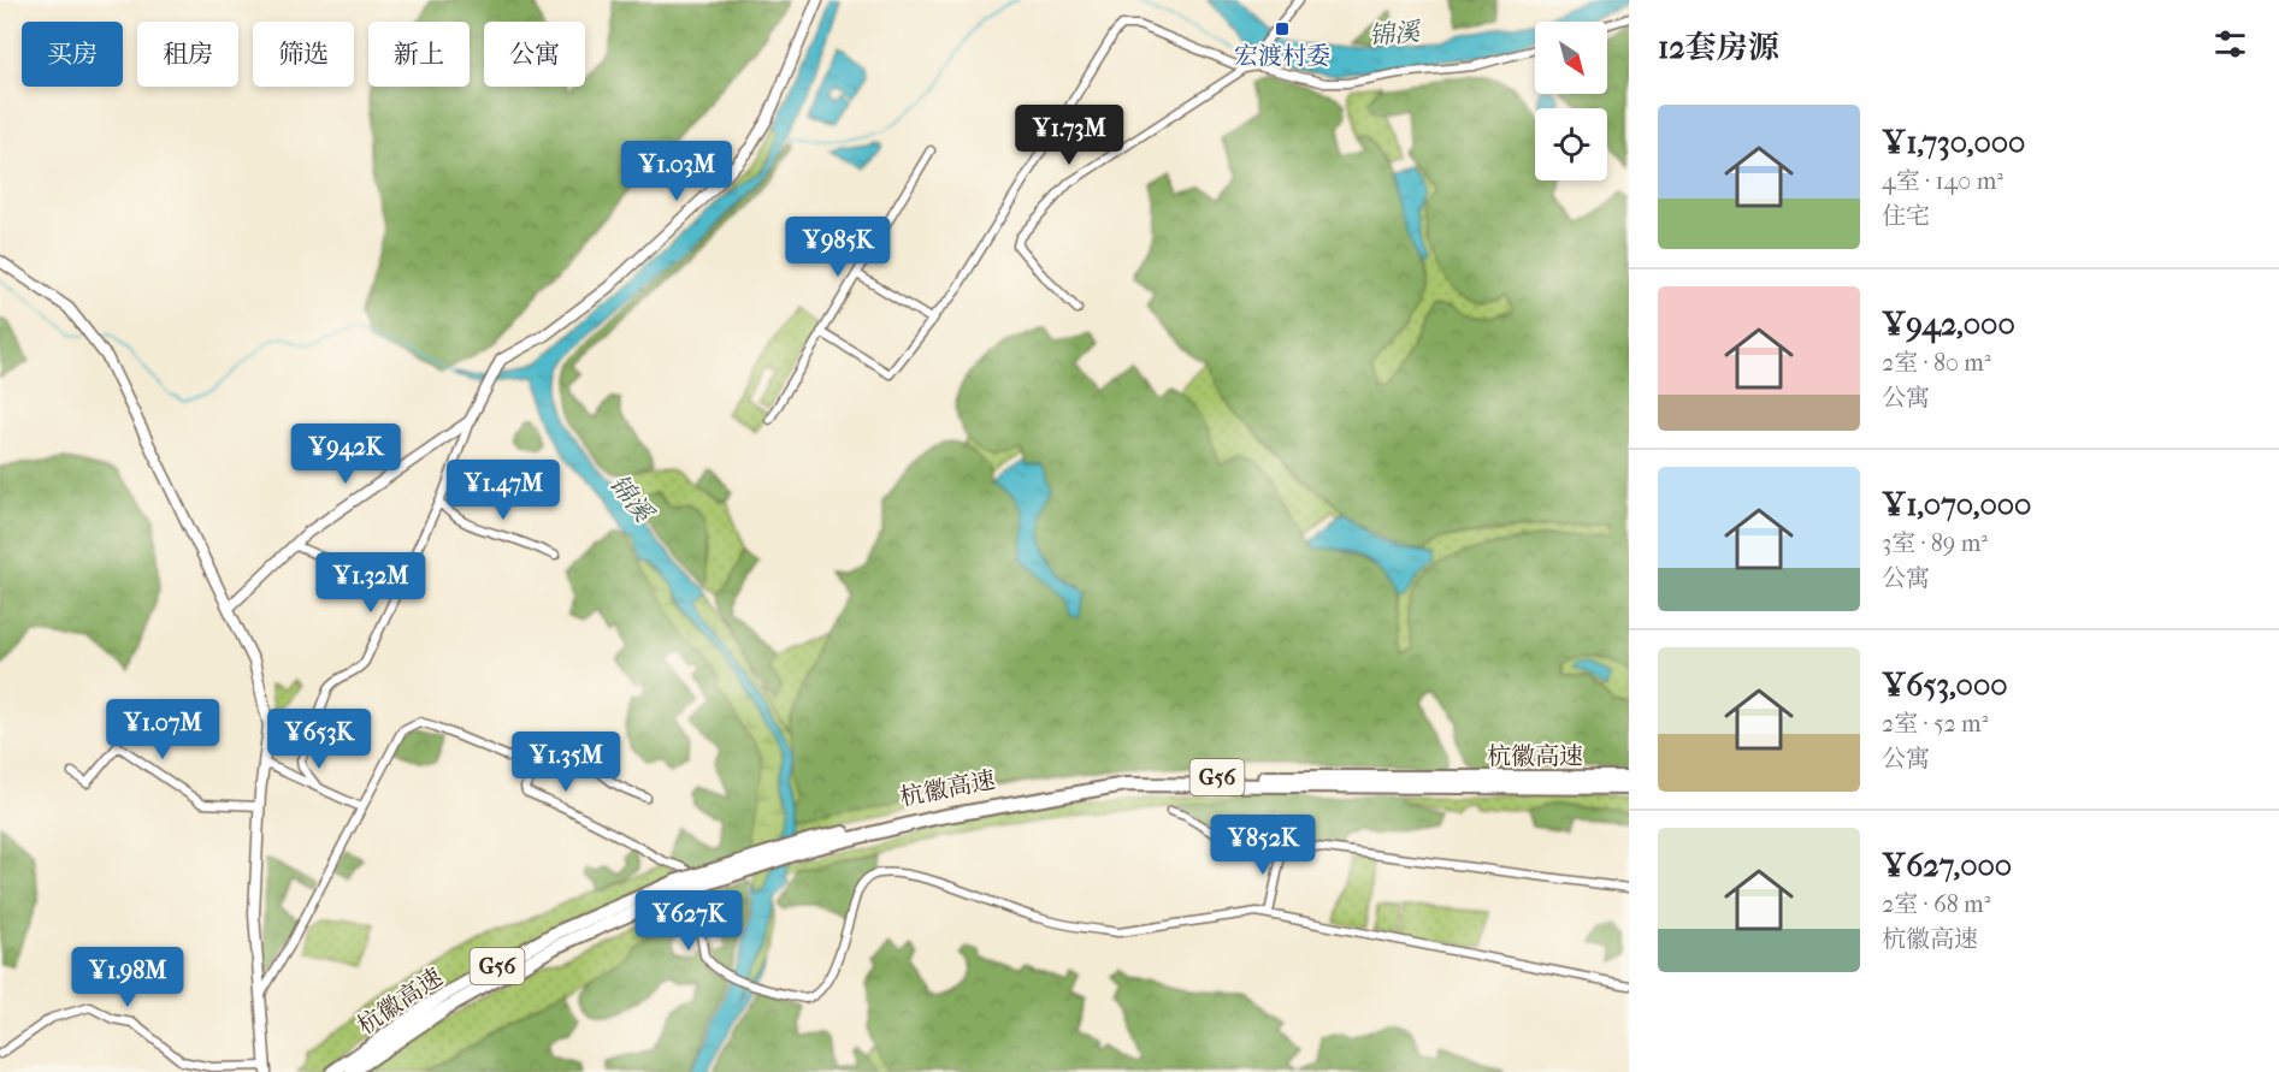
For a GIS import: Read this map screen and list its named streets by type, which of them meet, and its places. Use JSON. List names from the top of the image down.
{
  "streets": {
    "highway": ["杭徽高速", "G56"]
  },
  "water": ["锦溪"],
  "places": {
    "transit": ["宏渡村委"]
  },
  "north": "bottom right",
  "page": {
    "heading": "12套房源",
    "chip": [
      "买房",
      "租房",
      "筛选",
      "新上",
      "公寓"
    ],
    "list": [
      {
        "name": "¥1,730,000",
        "note": "4室 · 140 m² · 住宅"
      },
      {
        "name": "¥942,000",
        "note": "2室 · 80 m² · 公寓"
      },
      {
        "name": "¥1,070,000",
        "note": "3室 · 89 m² · 公寓"
      },
      {
        "name": "¥653,000",
        "note": "2室 · 52 m² · 公寓"
      },
      {
        "name": "¥627,000",
        "note": "2室 · 68 m² · 杭徽高速"
      }
    ],
    "price": [
      "¥1.73M",
      "¥1.03M",
      "¥985K",
      "¥942K",
      "¥1.47M",
      "¥1.32M",
      "¥1.07M",
      "¥653K",
      "¥1.35M",
      "¥852K",
      "¥627K",
      "¥1.98M"
    ]
  }
}
